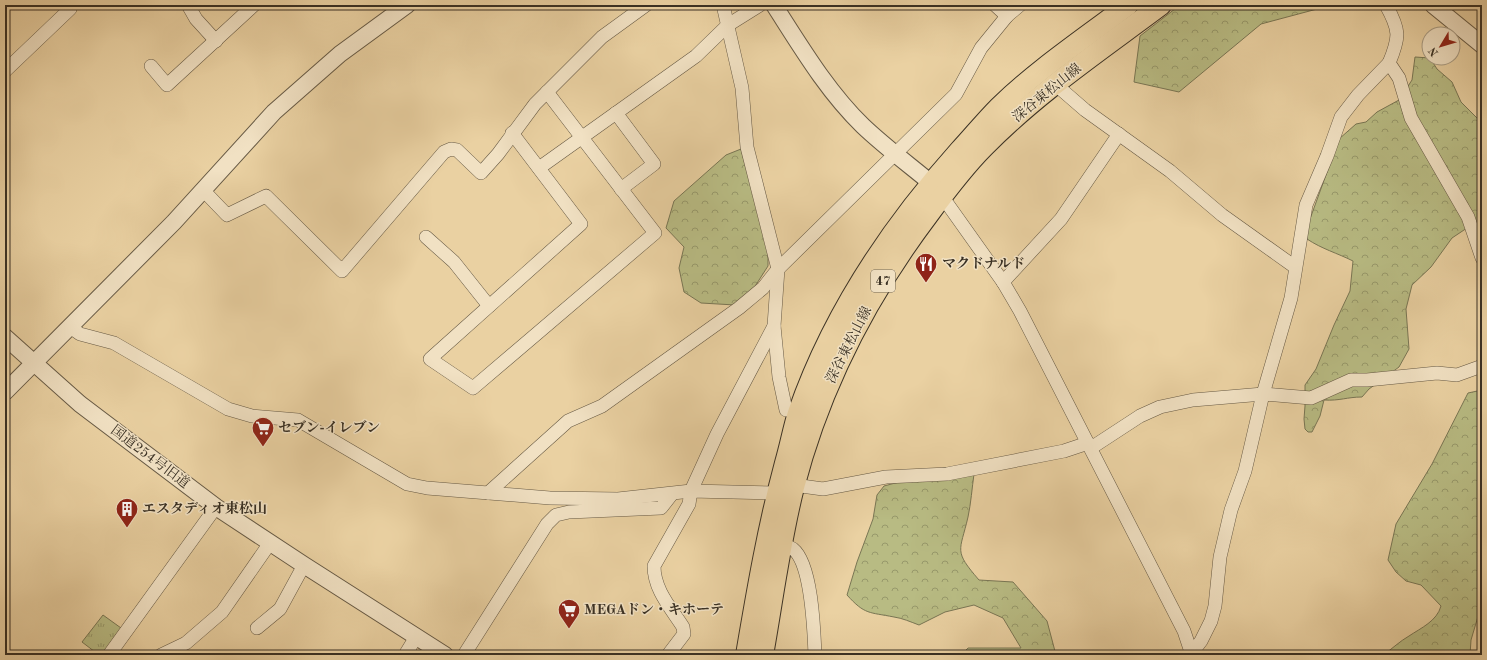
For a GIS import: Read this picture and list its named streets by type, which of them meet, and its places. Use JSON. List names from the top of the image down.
{
  "streets": {
    "main road": ["深谷東松山線", "47"],
    "street": ["国道254号旧道"]
  },
  "places": {
    "restaurant": ["マクドナルド"],
    "supermarket": ["セブン-イレブン", "MEGAドン・キホーテ"],
    "building": ["エスタディオ東松山"]
  },
  "north": "bottom left"
}
